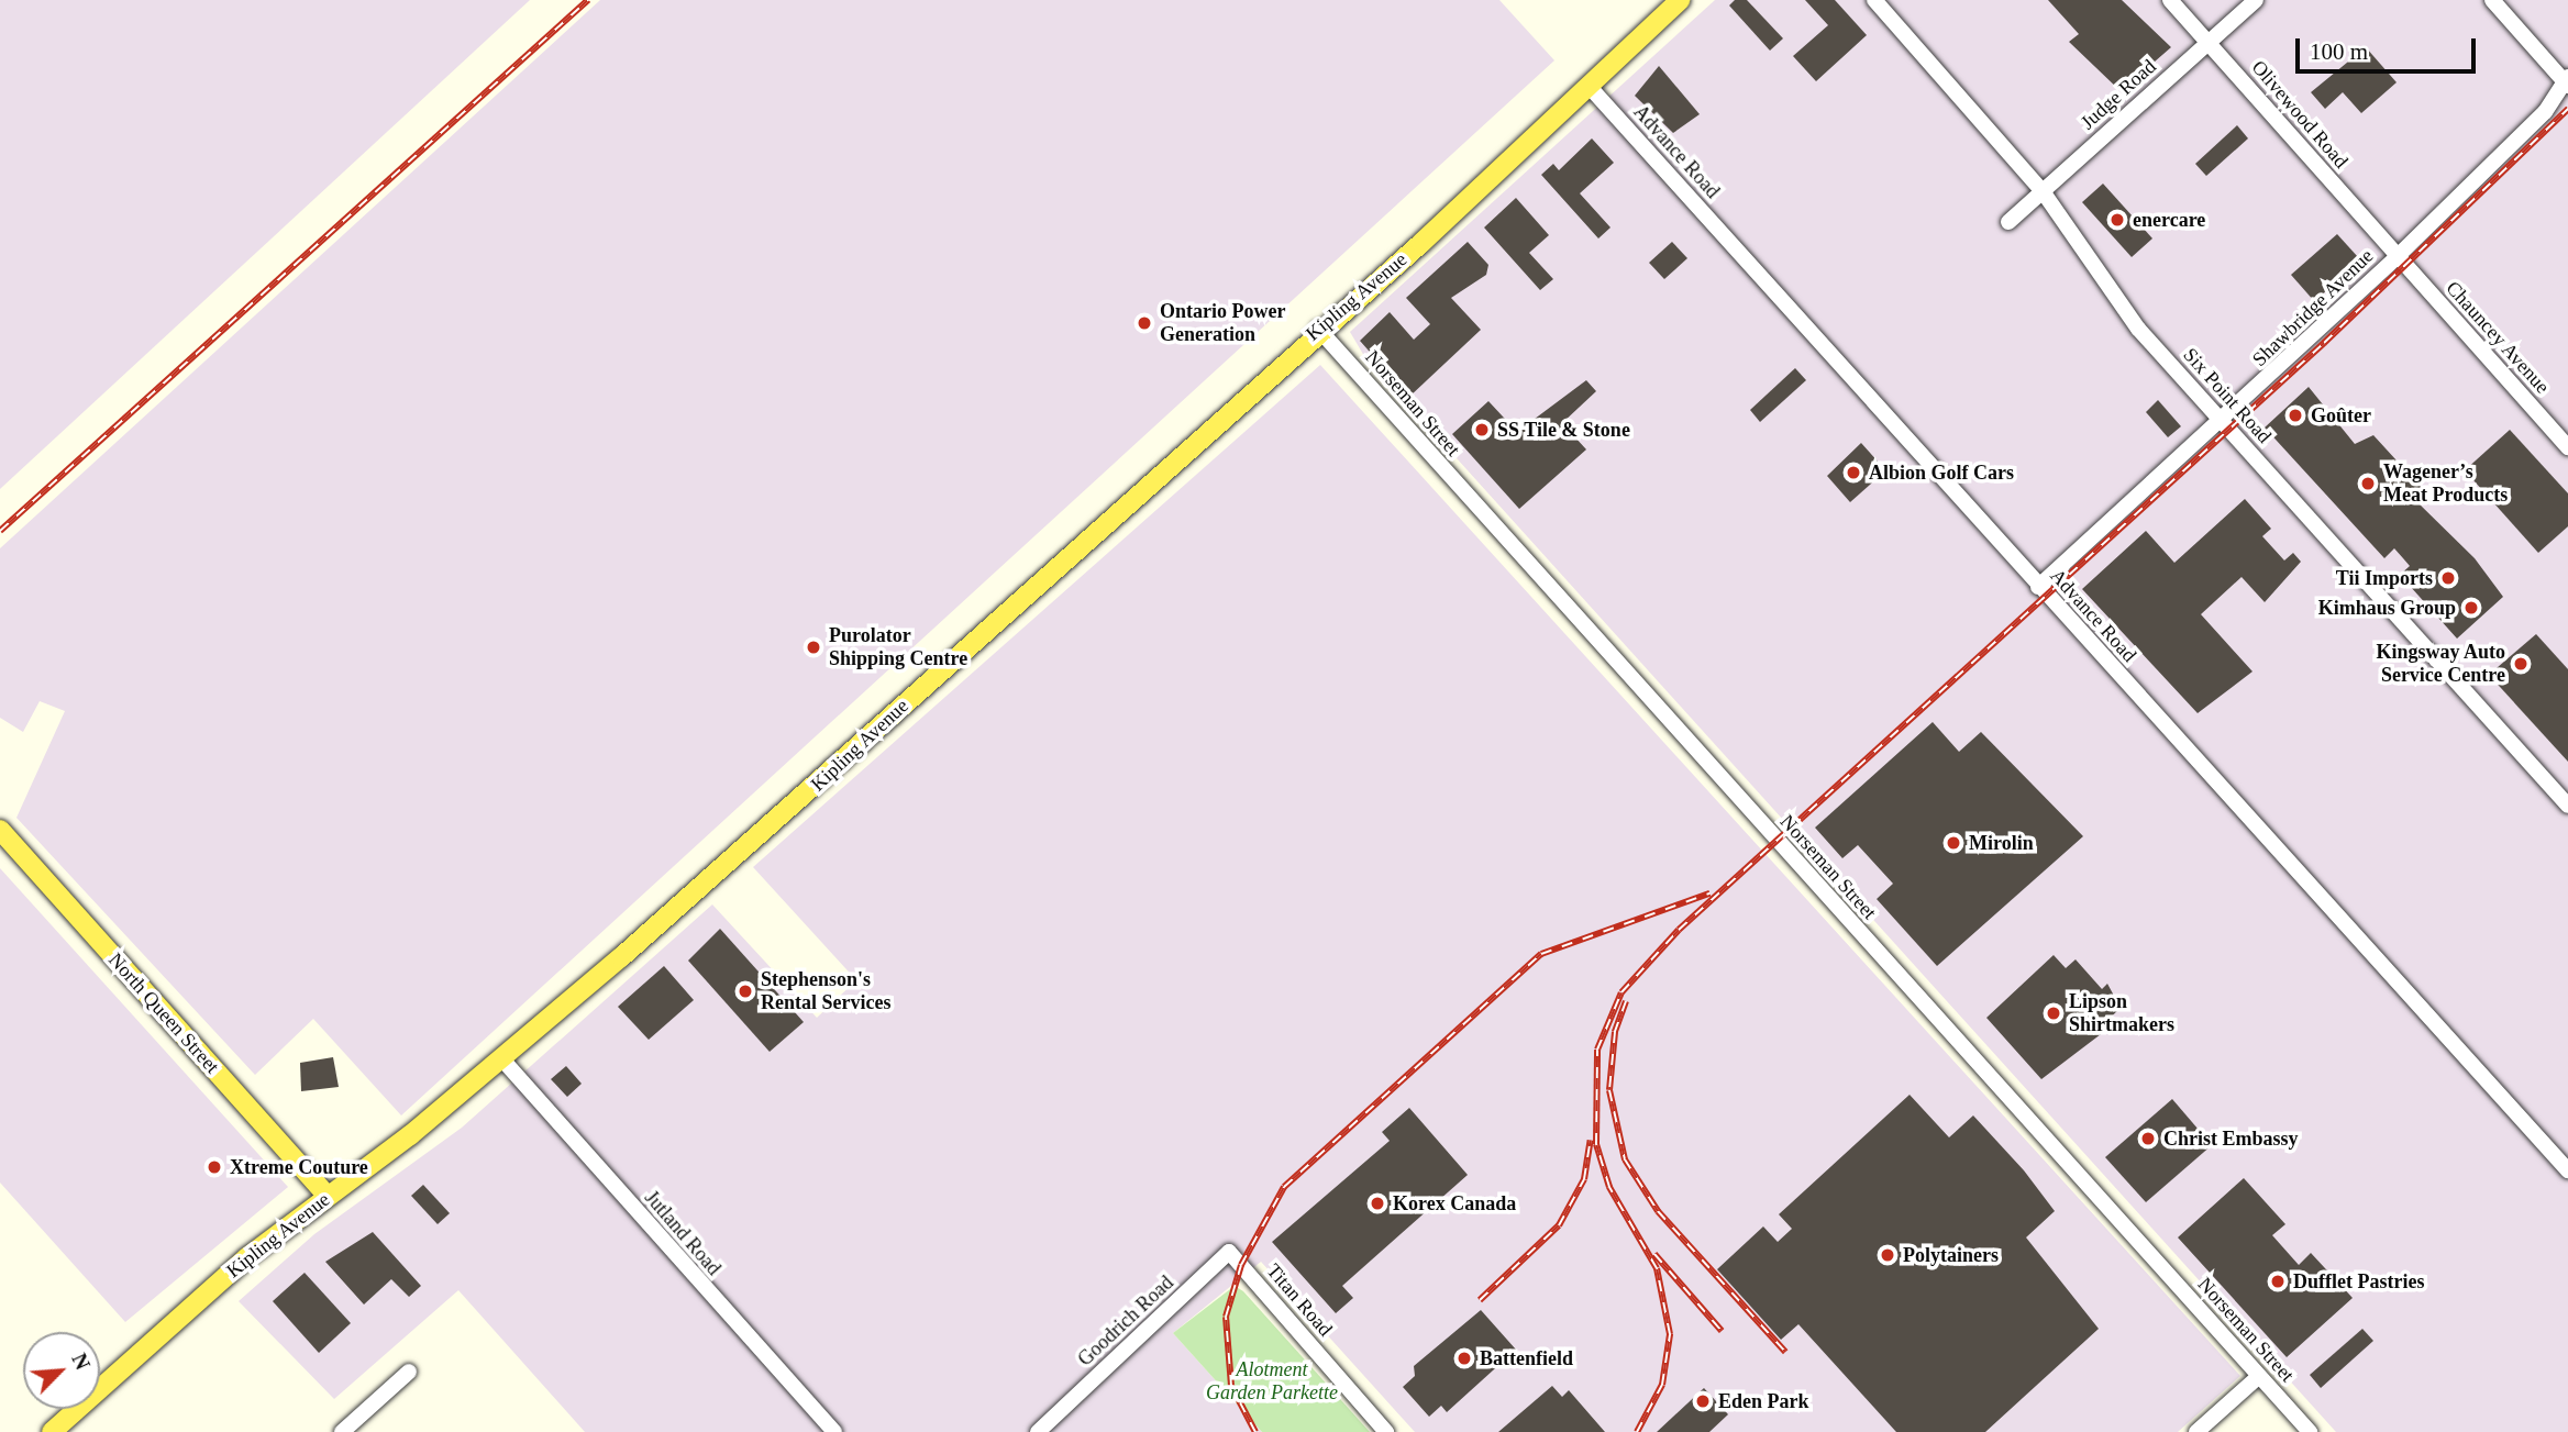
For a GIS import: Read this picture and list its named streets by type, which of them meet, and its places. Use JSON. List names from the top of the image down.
{
  "streets": {
    "main road": ["Kipling Avenue", "North Queen Street"],
    "street": [
      "Judge Road",
      "Olivewood Road",
      "Advance Road",
      "Shawbridge Avenue",
      "Chauncey Avenue",
      "Six Point Road",
      "Norseman Street",
      "Jutland Road",
      "Titan Road",
      "Goodrich Road"
    ]
  },
  "crossings": [
    ["Judge Road", "Olivewood Road"],
    ["Judge Road", "Six Point Road"],
    ["Olivewood Road", "Shawbridge Avenue"],
    ["Olivewood Road", "Chauncey Avenue"],
    ["Advance Road", "Kipling Avenue"],
    ["Advance Road", "Shawbridge Avenue"],
    ["Kipling Avenue", "Norseman Street"],
    ["Kipling Avenue", "North Queen Street"],
    ["Kipling Avenue", "Jutland Road"],
    ["Shawbridge Avenue", "Chauncey Avenue"],
    ["Shawbridge Avenue", "Six Point Road"],
    ["Titan Road", "Goodrich Road"]
  ],
  "parks": ["Alotment Garden Parkette"],
  "places": [
    "enercare",
    "Ontario Power Generation",
    "Goûter",
    "SS Tile & Stone",
    "Albion Golf Cars",
    "Wagener’s Meat Products",
    "Tii Imports",
    "Kimhaus Group",
    "Purolator Shipping Centre",
    "Kingsway Auto Service Centre",
    "Mirolin",
    "Stephenson's Rental Services",
    "Lipson Shirtmakers",
    "Christ Embassy",
    "Xtreme Couture",
    "Korex Canada",
    "Polytainers",
    "Dufflet Pastries",
    "Battenfield",
    "Eden Park"
  ],
  "scale_bar": "100 m",
  "north": "top right"
}
